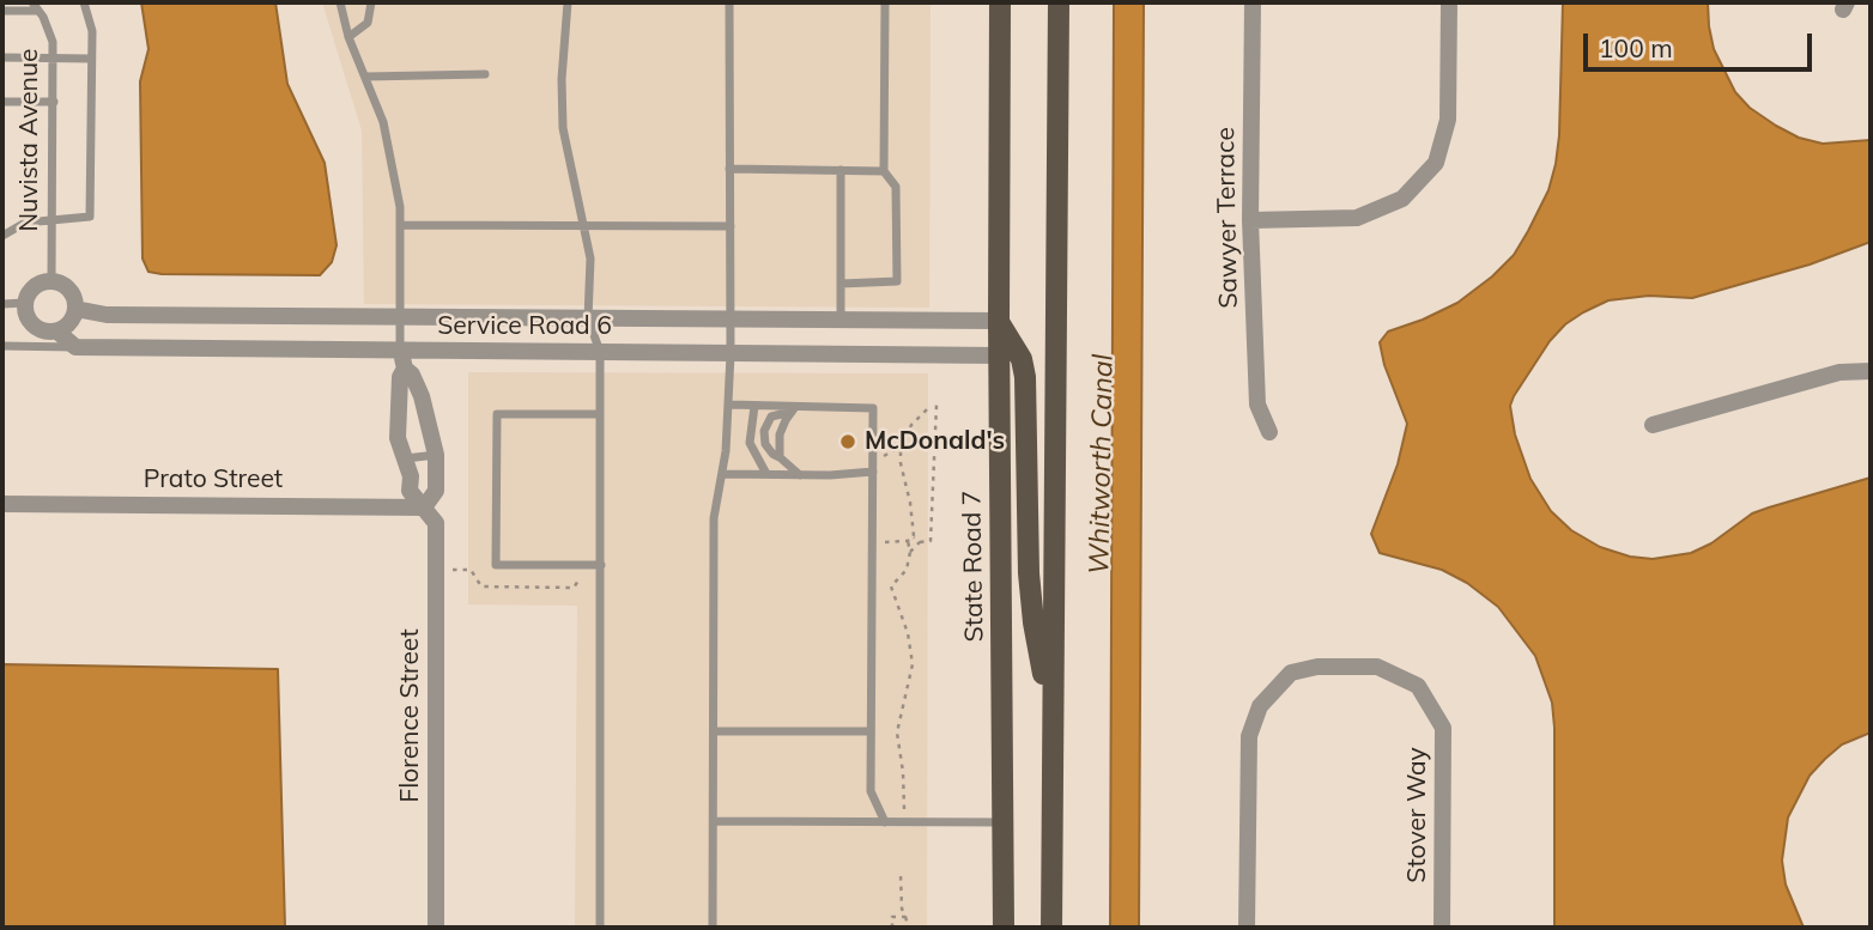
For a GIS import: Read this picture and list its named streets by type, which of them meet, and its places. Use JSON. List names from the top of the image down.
{
  "streets": {
    "main road": ["State Road 7"],
    "street": [
      "Sawyer Terrace",
      "Service Road 6",
      "Prato Street",
      "Florence Street",
      "Stover Way"
    ],
    "lane": ["Nuvista Avenue"]
  },
  "crossings": [
    ["Nuvista Avenue", "Service Road 6"],
    ["Service Road 6", "State Road 7"],
    ["Service Road 6", "Florence Street"],
    ["Prato Street", "Florence Street"]
  ],
  "water": ["Whitworth Canal"],
  "places": ["McDonald's"],
  "scale_bar": "100 m"
}
